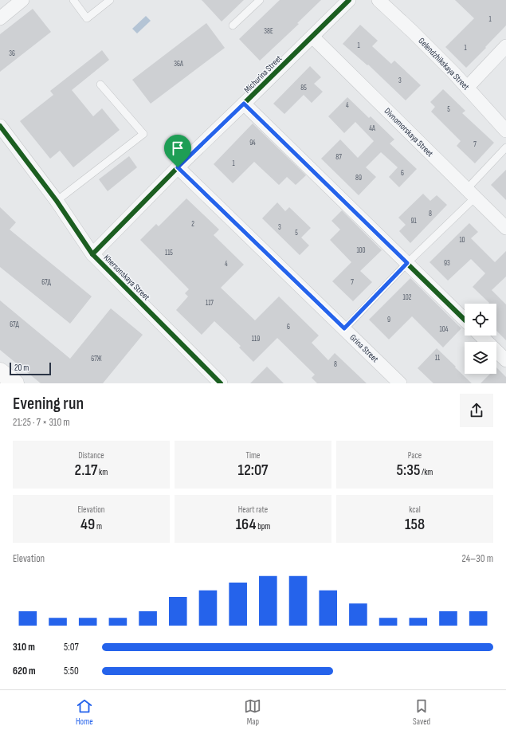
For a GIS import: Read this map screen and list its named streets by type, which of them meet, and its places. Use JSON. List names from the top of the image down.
{
  "streets": {
    "street": [
      "Gelendzhikskaya Street",
      "Michurina Street",
      "Divnomorskaya Street",
      "Khersonskaya Street",
      "Grina Street"
    ]
  },
  "crossings": [
    ["Michurina Street", "Divnomorskaya Street"],
    ["Michurina Street", "Khersonskaya Street"],
    ["Michurina Street", "Grina Street"]
  ],
  "house_numbers": [
    "1",
    "38Е",
    "1",
    "1",
    "36",
    "36А",
    "3",
    "85",
    "4",
    "5",
    "4А",
    "94",
    "7",
    "87",
    "1",
    "6",
    "89",
    "8",
    "91",
    "2",
    "3",
    "5",
    "10",
    "100",
    "115",
    "93",
    "4",
    "67Д",
    "7",
    "102",
    "117",
    "9",
    "67Д",
    "6",
    "104",
    "119",
    "11",
    "67Ж",
    "8"
  ],
  "scale_bar": "20 m",
  "page": {
    "scale": "20 m",
    "heading": ["Evening run", "21:25 · 7 × 310 m"],
    "stats": [
      ["Distance", "2.17 km"],
      ["Time", "12:07"],
      ["Pace", "5:35 /km"],
      ["Elevation", "49 m"],
      ["Heart rate", "164 bpm"],
      ["kcal", "158"]
    ],
    "chart": ["Elevation", "24–30 m"],
    "list": [
      {
        "name": "310 m",
        "note": "5:07"
      },
      {
        "name": "620 m",
        "note": "5:50"
      }
    ],
    "tabs": ["Home", "Map", "Saved"]
  }
}
